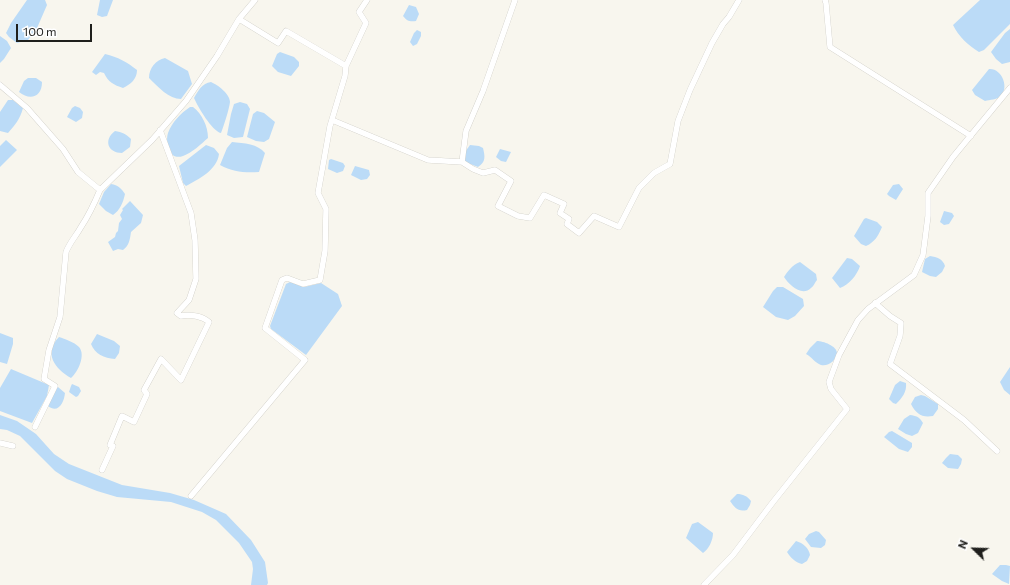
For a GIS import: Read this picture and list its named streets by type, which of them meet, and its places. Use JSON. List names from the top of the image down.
{
  "scale_bar": "100 m",
  "north": "top left"
}
